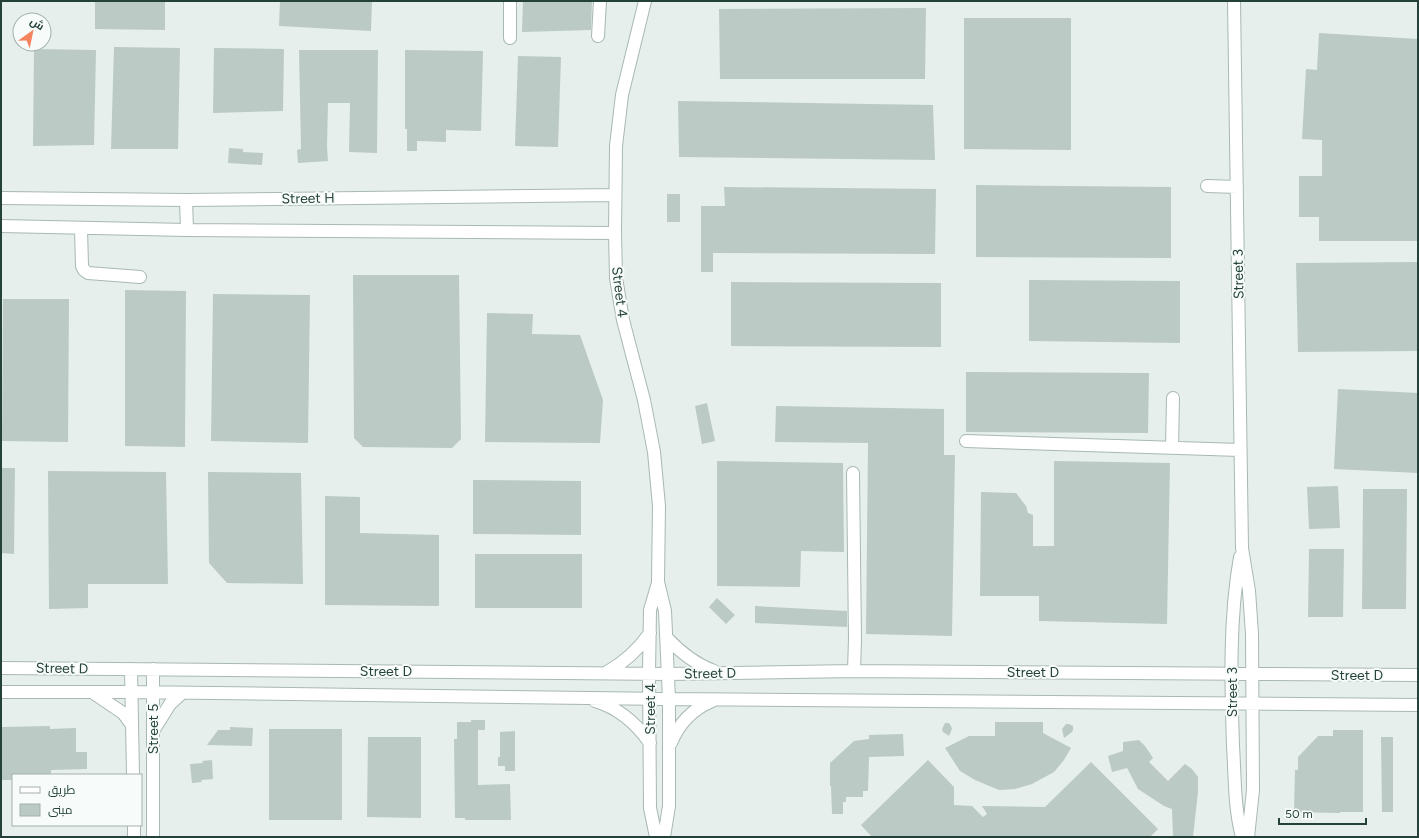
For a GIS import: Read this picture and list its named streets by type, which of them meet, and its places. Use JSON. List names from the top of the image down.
{
  "streets": {
    "street": [
      "Street H",
      "Street 3",
      "Street 4",
      "Street D",
      "Street 5"
    ]
  },
  "crossings": [
    ["Street H", "Street 4"],
    ["Street 3", "Street D"],
    ["Street 4", "Street D"],
    ["Street D", "Street 5"]
  ],
  "legend": ["طريق", "مبنى"],
  "scale_bar": "50 m",
  "north": "top right"
}
